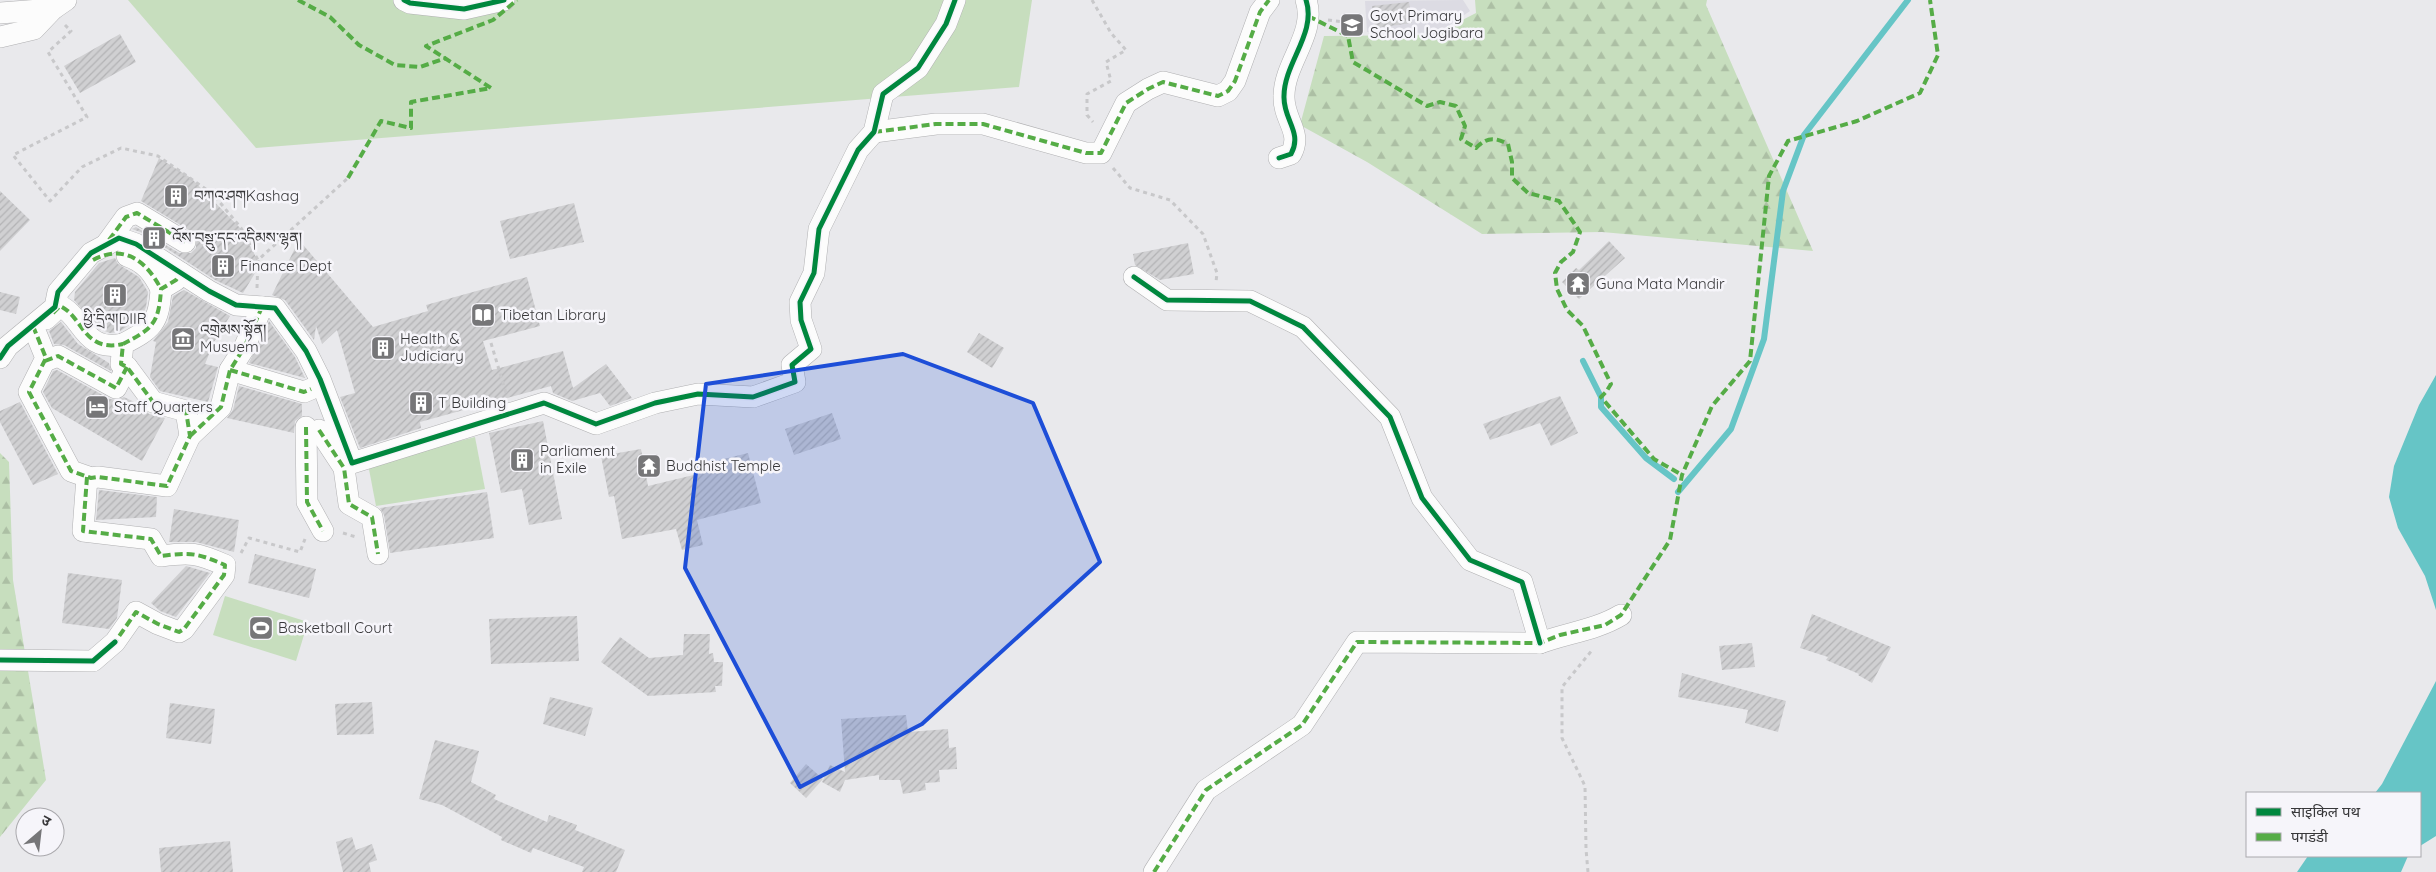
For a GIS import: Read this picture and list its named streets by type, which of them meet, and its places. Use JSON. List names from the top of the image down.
{
  "places": {
    "school or university": ["Govt Primary School Jogibara"],
    "building": [
      "བཀའ་ཤགKashag",
      "འོས་བསྡུ་དང་འདིམས་ལྷན།",
      "Finance Dept",
      "ཕྱི་དྲིལ།DIIR",
      "Health & Judiciary",
      "T Building",
      "Parliament in Exile"
    ],
    "temple": ["Guna Mata Mandir", "Buddhist Temple"],
    "library": ["Tibetan Library"],
    "museum": ["འགྲེམས་སྟོན། Musuem"],
    "hotel": ["Staff Quarters"],
    "sports": ["Basketball Court"]
  },
  "legend": ["साइकिल पथ", "पगडंडी"],
  "north": "top right"
}
